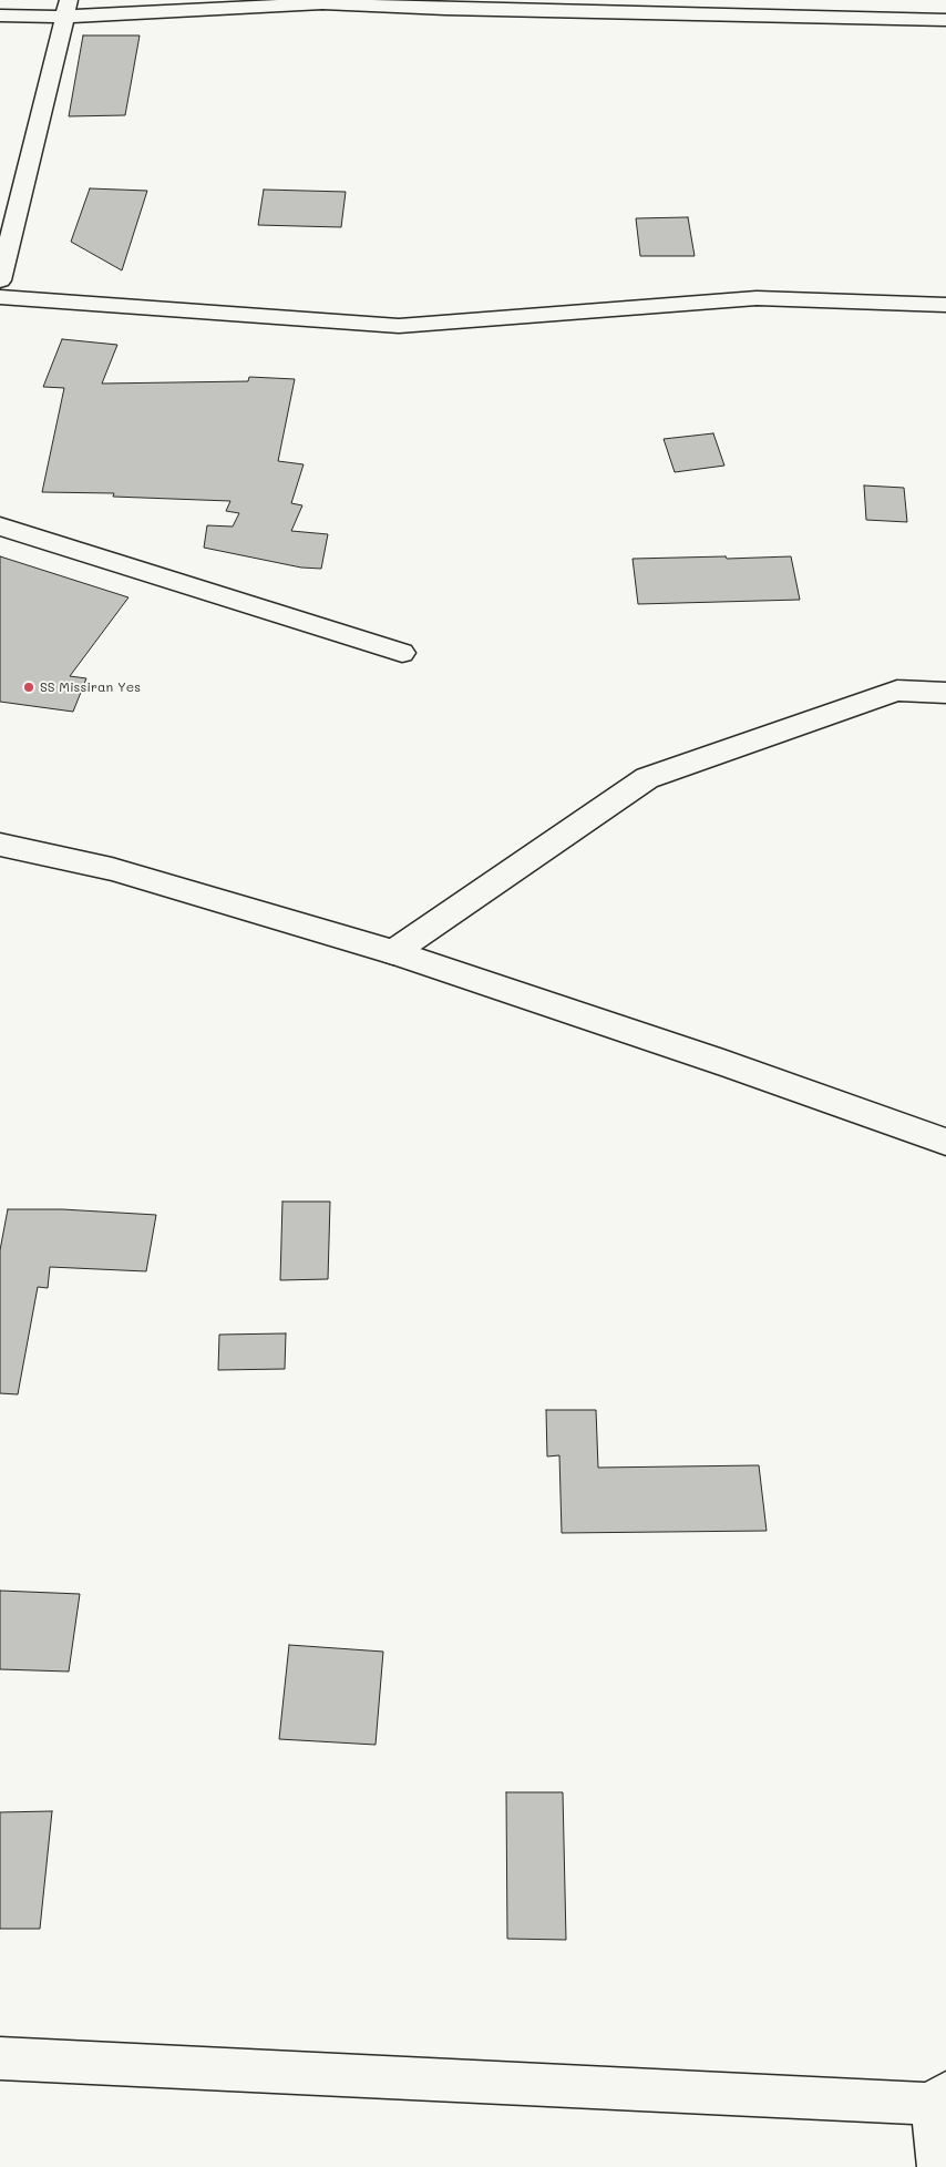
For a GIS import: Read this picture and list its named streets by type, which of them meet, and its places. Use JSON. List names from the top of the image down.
{
  "places": ["SS Missiran Yes"]
}
